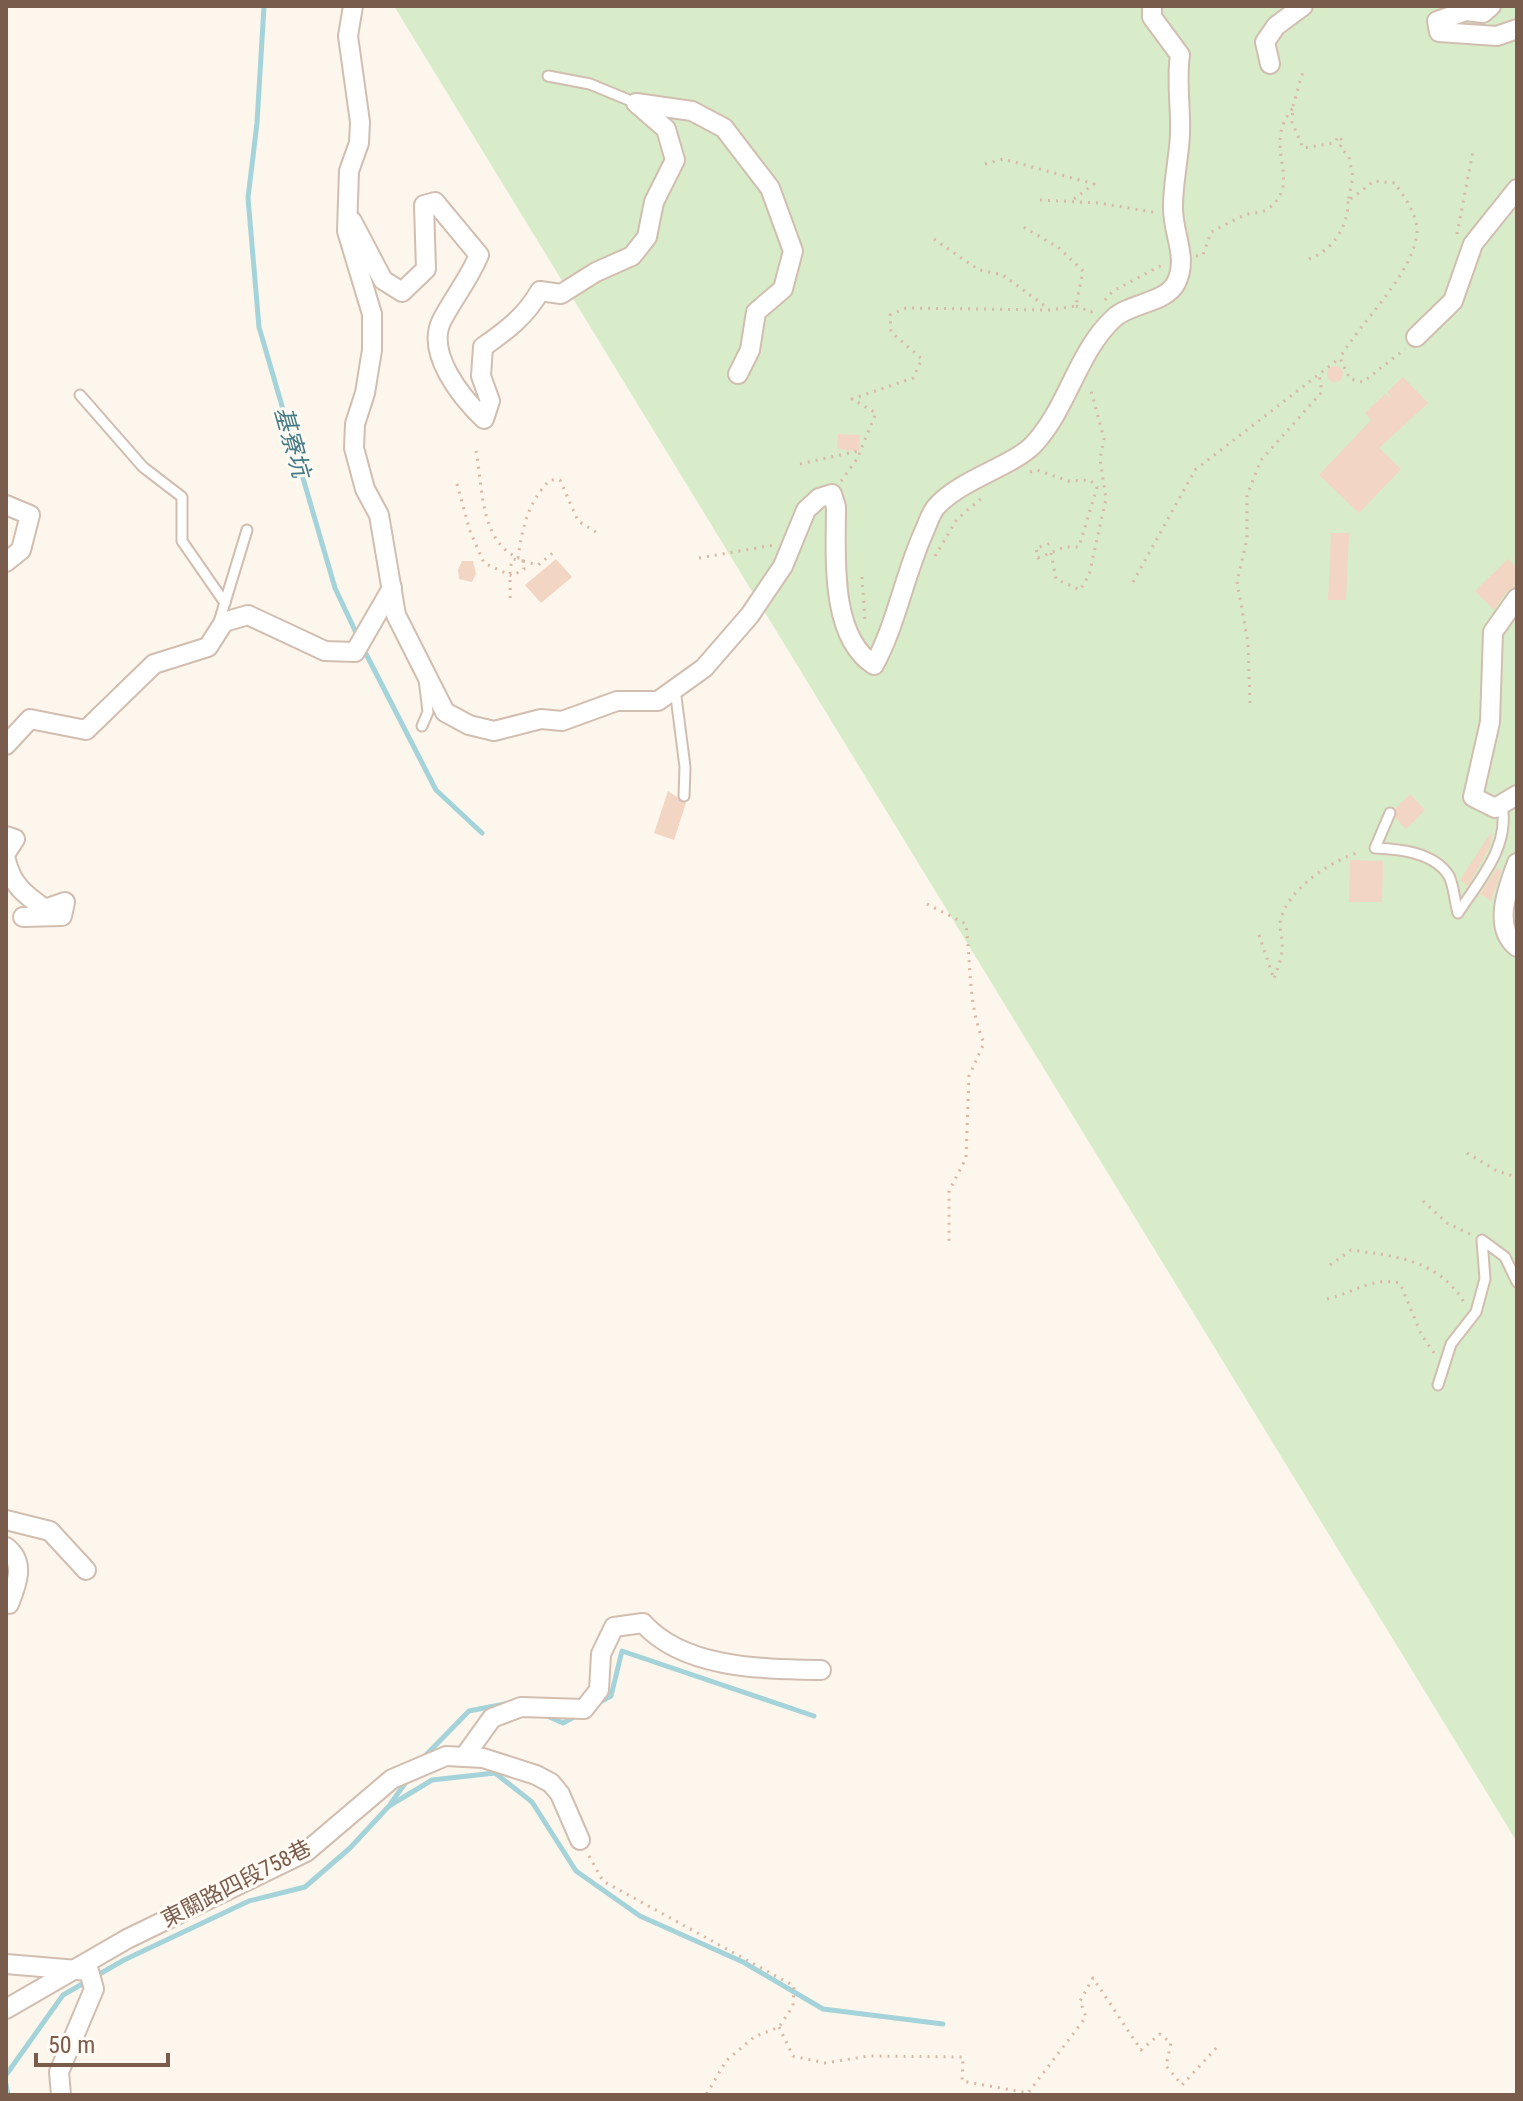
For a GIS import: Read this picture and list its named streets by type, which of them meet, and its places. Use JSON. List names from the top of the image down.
{
  "streets": {
    "street": ["東關路四段758巷"]
  },
  "water": ["基寮坑"],
  "scale_bar": "50 m"
}
